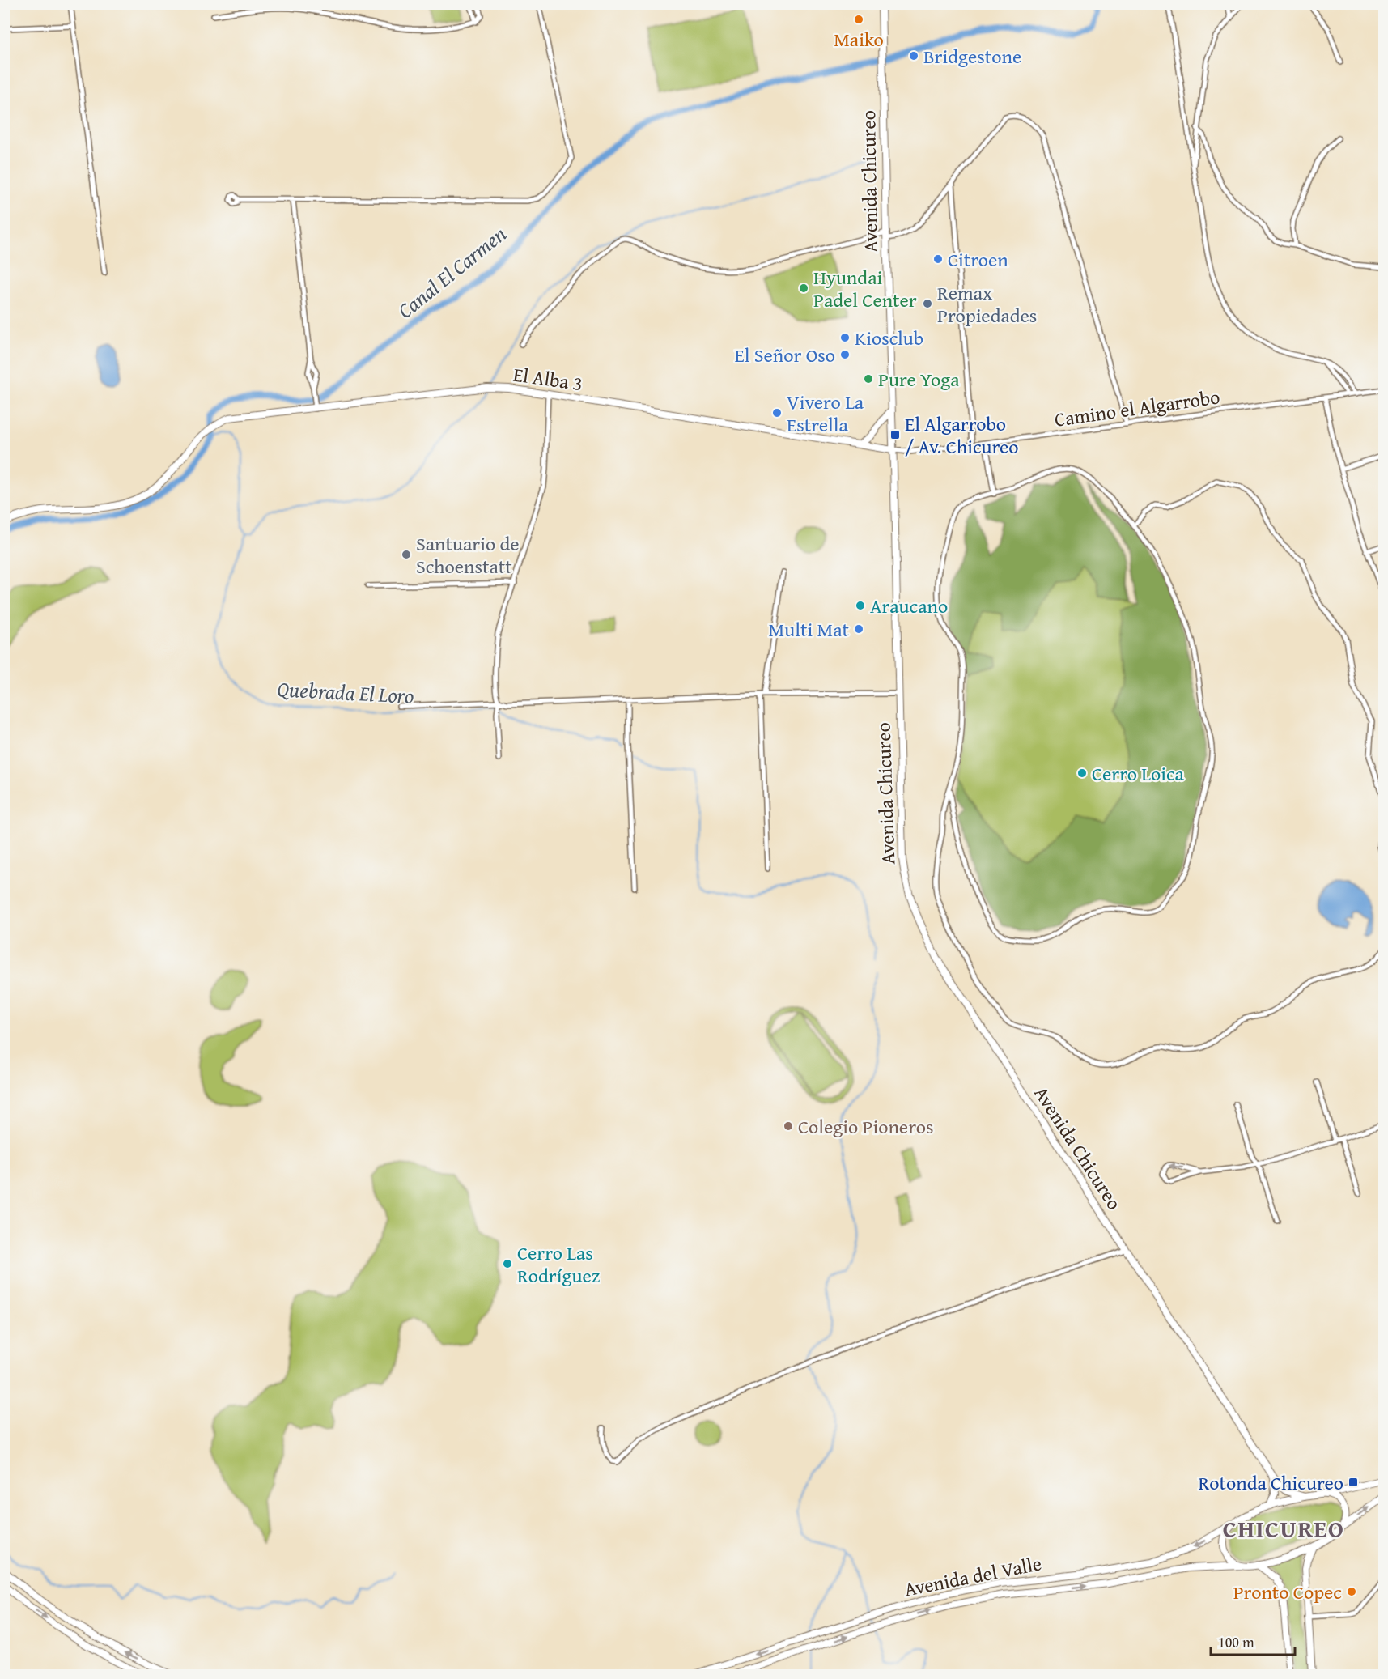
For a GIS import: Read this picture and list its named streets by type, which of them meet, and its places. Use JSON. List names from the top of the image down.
{
  "streets": {
    "main road": ["Avenida Chicureo", "El Alba 3", "Avenida del Valle"],
    "street": ["Camino el Algarrobo"]
  },
  "crossings": [
    ["Avenida Chicureo", "El Alba 3"],
    ["Avenida Chicureo", "Camino el Algarrobo"],
    ["Avenida Chicureo", "Avenida del Valle"],
    ["El Alba 3", "Camino el Algarrobo"]
  ],
  "districts": ["CHICUREO"],
  "water": ["Canal El Carmen", "Quebrada El Loro"],
  "places": {
    "other": [
      "Maiko",
      "Bridgestone",
      "Citroen",
      "Hyundai Padel Center",
      "Remax Propiedades",
      "Kiosclub",
      "El Señor Oso",
      "Pure Yoga",
      "Vivero La Estrella",
      "Santuario de Schoenstatt",
      "Araucano",
      "Multi Mat",
      "Cerro Loica",
      "Colegio Pioneros",
      "Cerro Las Rodríguez",
      "Pronto Copec"
    ],
    "transit": ["El Algarrobo / Av. Chicureo", "Rotonda Chicureo"]
  },
  "scale_bar": "100 m"
}
